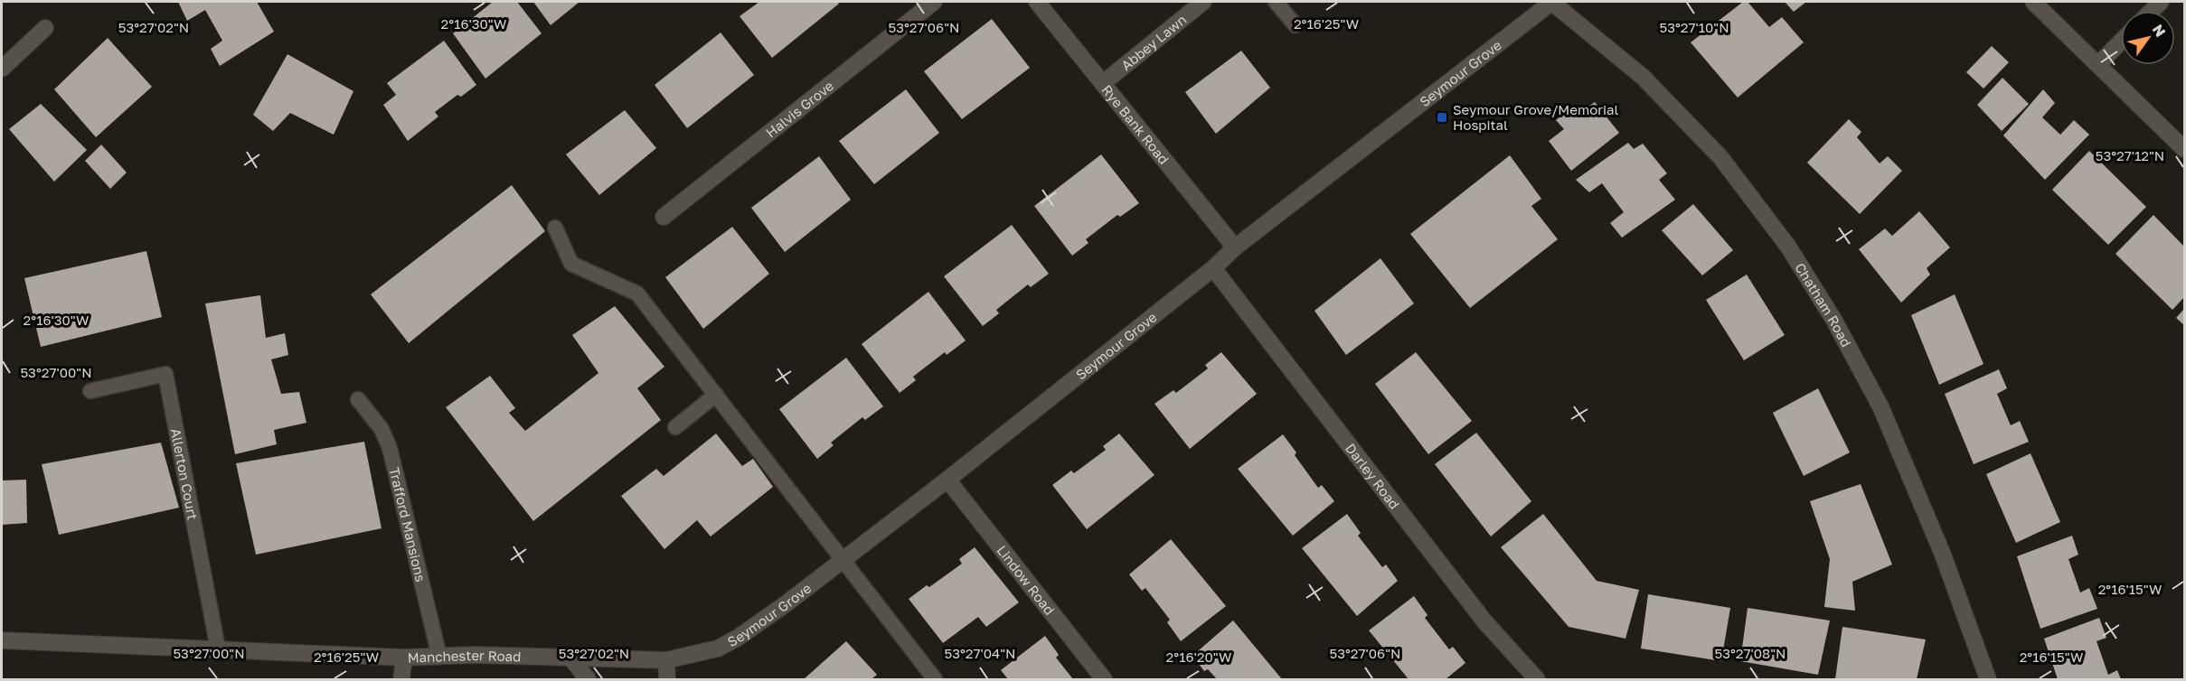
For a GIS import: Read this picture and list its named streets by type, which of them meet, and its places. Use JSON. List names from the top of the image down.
{
  "streets": {
    "street": [
      "Abbey Lawn",
      "Seymour Grove",
      "Halvis Grove",
      "Rye Bank Road",
      "Chatham Road",
      "Darley Road",
      "Lindow Road",
      "Manchester Road"
    ],
    "lane": ["Allerton Court", "Trafford Mansions"]
  },
  "crossings": [
    ["Abbey Lawn", "Rye Bank Road"],
    ["Seymour Grove", "Rye Bank Road"],
    ["Seymour Grove", "Chatham Road"],
    ["Seymour Grove", "Darley Road"],
    ["Seymour Grove", "Lindow Road"],
    ["Seymour Grove", "Manchester Road"],
    ["Allerton Court", "Manchester Road"],
    ["Trafford Mansions", "Manchester Road"]
  ],
  "places": {
    "transit": ["Seymour Grove/Memorial Hospital"]
  },
  "north": "top right",
  "coordinates": [
    "2°16'30\"W",
    "2°16'25\"W",
    "53°27'10\"N",
    "53°27'02\"N",
    "53°27'06\"N",
    "53°27'12\"N",
    "53°27'00\"N",
    "2°16'15\"W",
    "53°27'04\"N",
    "53°27'08\"N",
    "2°16'20\"W"
  ]
}
